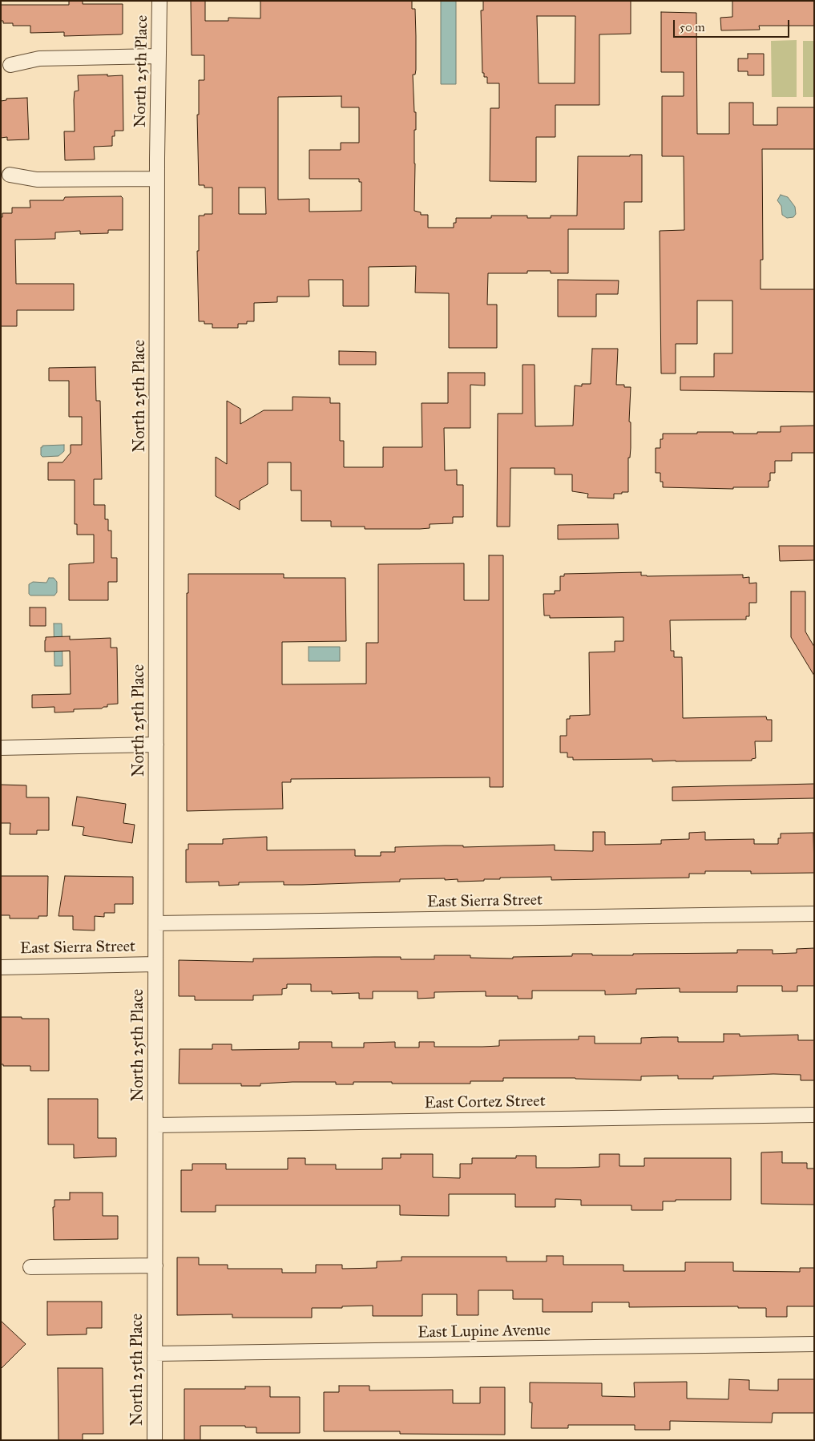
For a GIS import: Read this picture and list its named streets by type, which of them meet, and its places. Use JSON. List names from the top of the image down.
{
  "streets": {
    "street": [
      "North 25th Place",
      "East Sierra Street",
      "East Cortez Street",
      "East Lupine Avenue"
    ]
  },
  "crossings": [
    ["North 25th Place", "East Sierra Street"],
    ["North 25th Place", "East Cortez Street"],
    ["North 25th Place", "East Lupine Avenue"]
  ],
  "scale_bar": "50 m"
}
